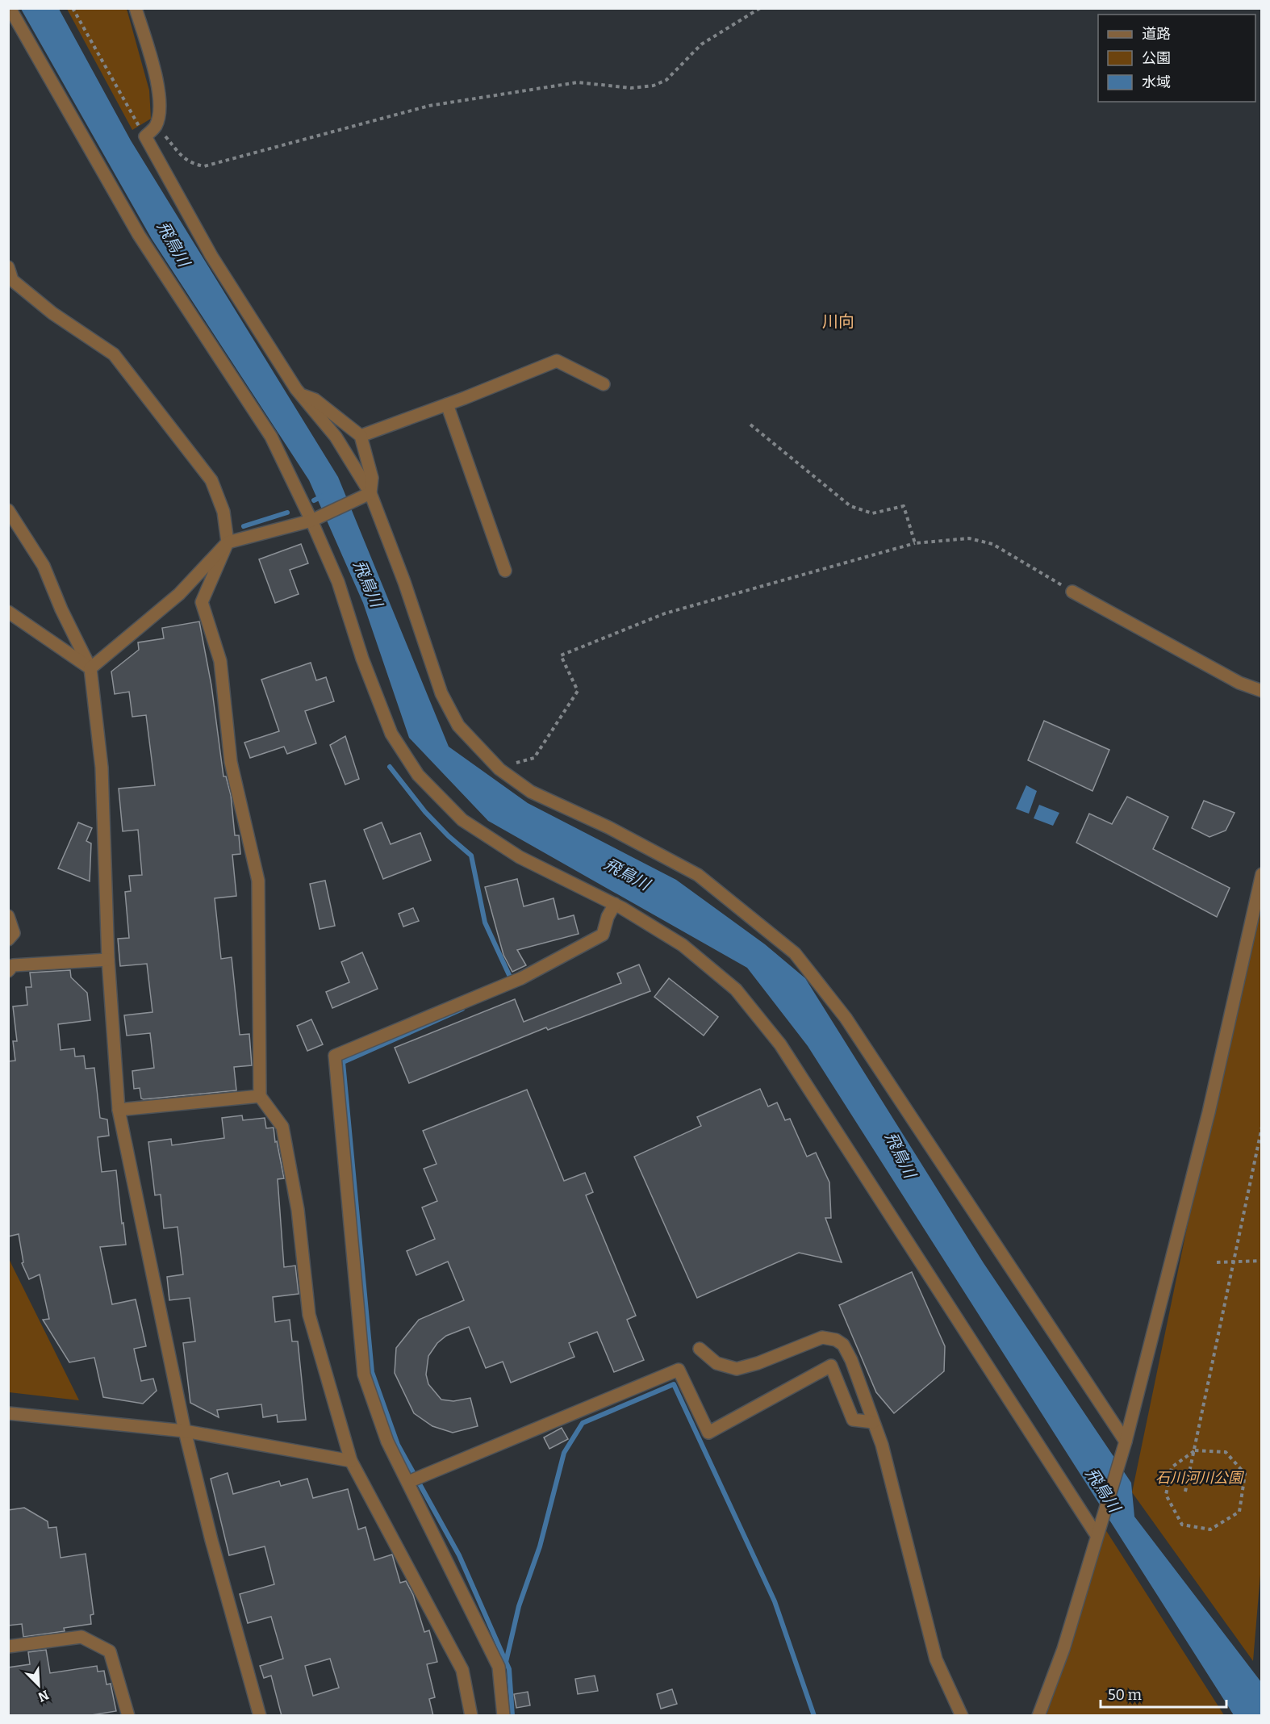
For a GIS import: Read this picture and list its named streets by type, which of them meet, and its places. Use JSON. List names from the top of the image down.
{
  "districts": ["川向"],
  "water": ["飛鳥川"],
  "parks": ["石川河川公園"],
  "legend": ["道路", "公園", "水域"],
  "scale_bar": "50 m",
  "north": "bottom right"
}
